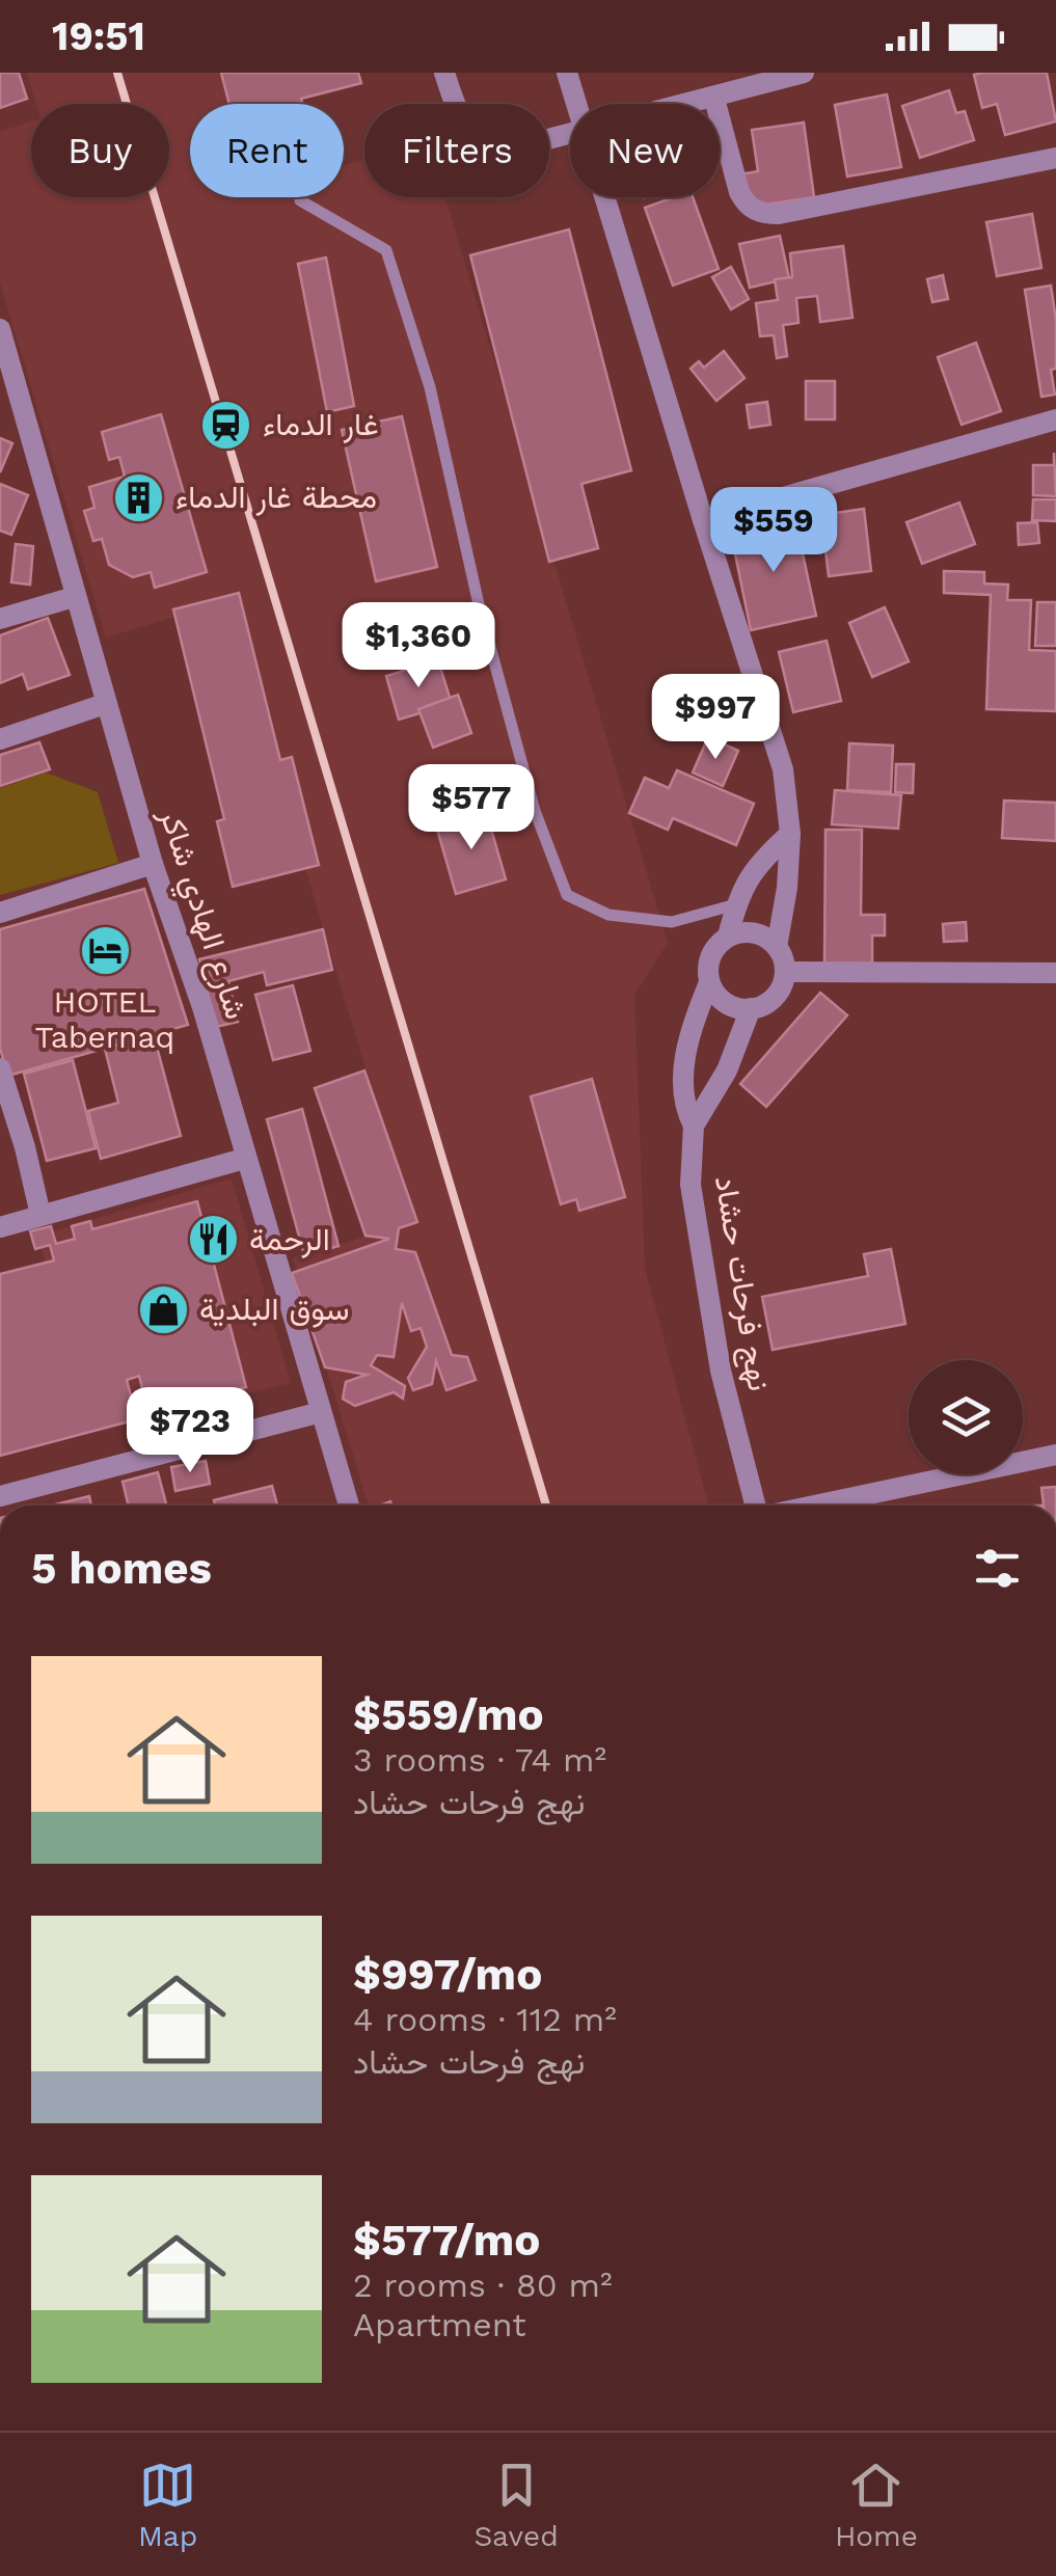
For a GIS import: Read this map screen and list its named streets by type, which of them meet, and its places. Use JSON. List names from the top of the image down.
{
  "streets": {
    "street": ["شارع الهادي شاكر", "نهج فرحات حشاد"]
  },
  "places": {
    "station": ["غار الدماء"],
    "building": ["محطة غار الدماء"],
    "hotel": ["HOTEL Tabernaq"],
    "restaurant": ["الرحمة"],
    "shop": ["سوق البلدية"]
  },
  "page": {
    "status": "19:51",
    "chip": [
      "Buy",
      "Rent",
      "Filters",
      "New"
    ],
    "price": [
      "$559",
      "$1,360",
      "$997",
      "$577",
      "$723"
    ],
    "heading": "5 homes",
    "list": [
      {
        "name": "$559/mo",
        "note": "3 rooms · 74 m² · نهج فرحات حشاد"
      },
      {
        "name": "$997/mo",
        "note": "4 rooms · 112 m² · نهج فرحات حشاد"
      },
      {
        "name": "$577/mo",
        "note": "2 rooms · 80 m² · Apartment"
      }
    ],
    "tabs": ["Map", "Saved", "Home"]
  }
}
